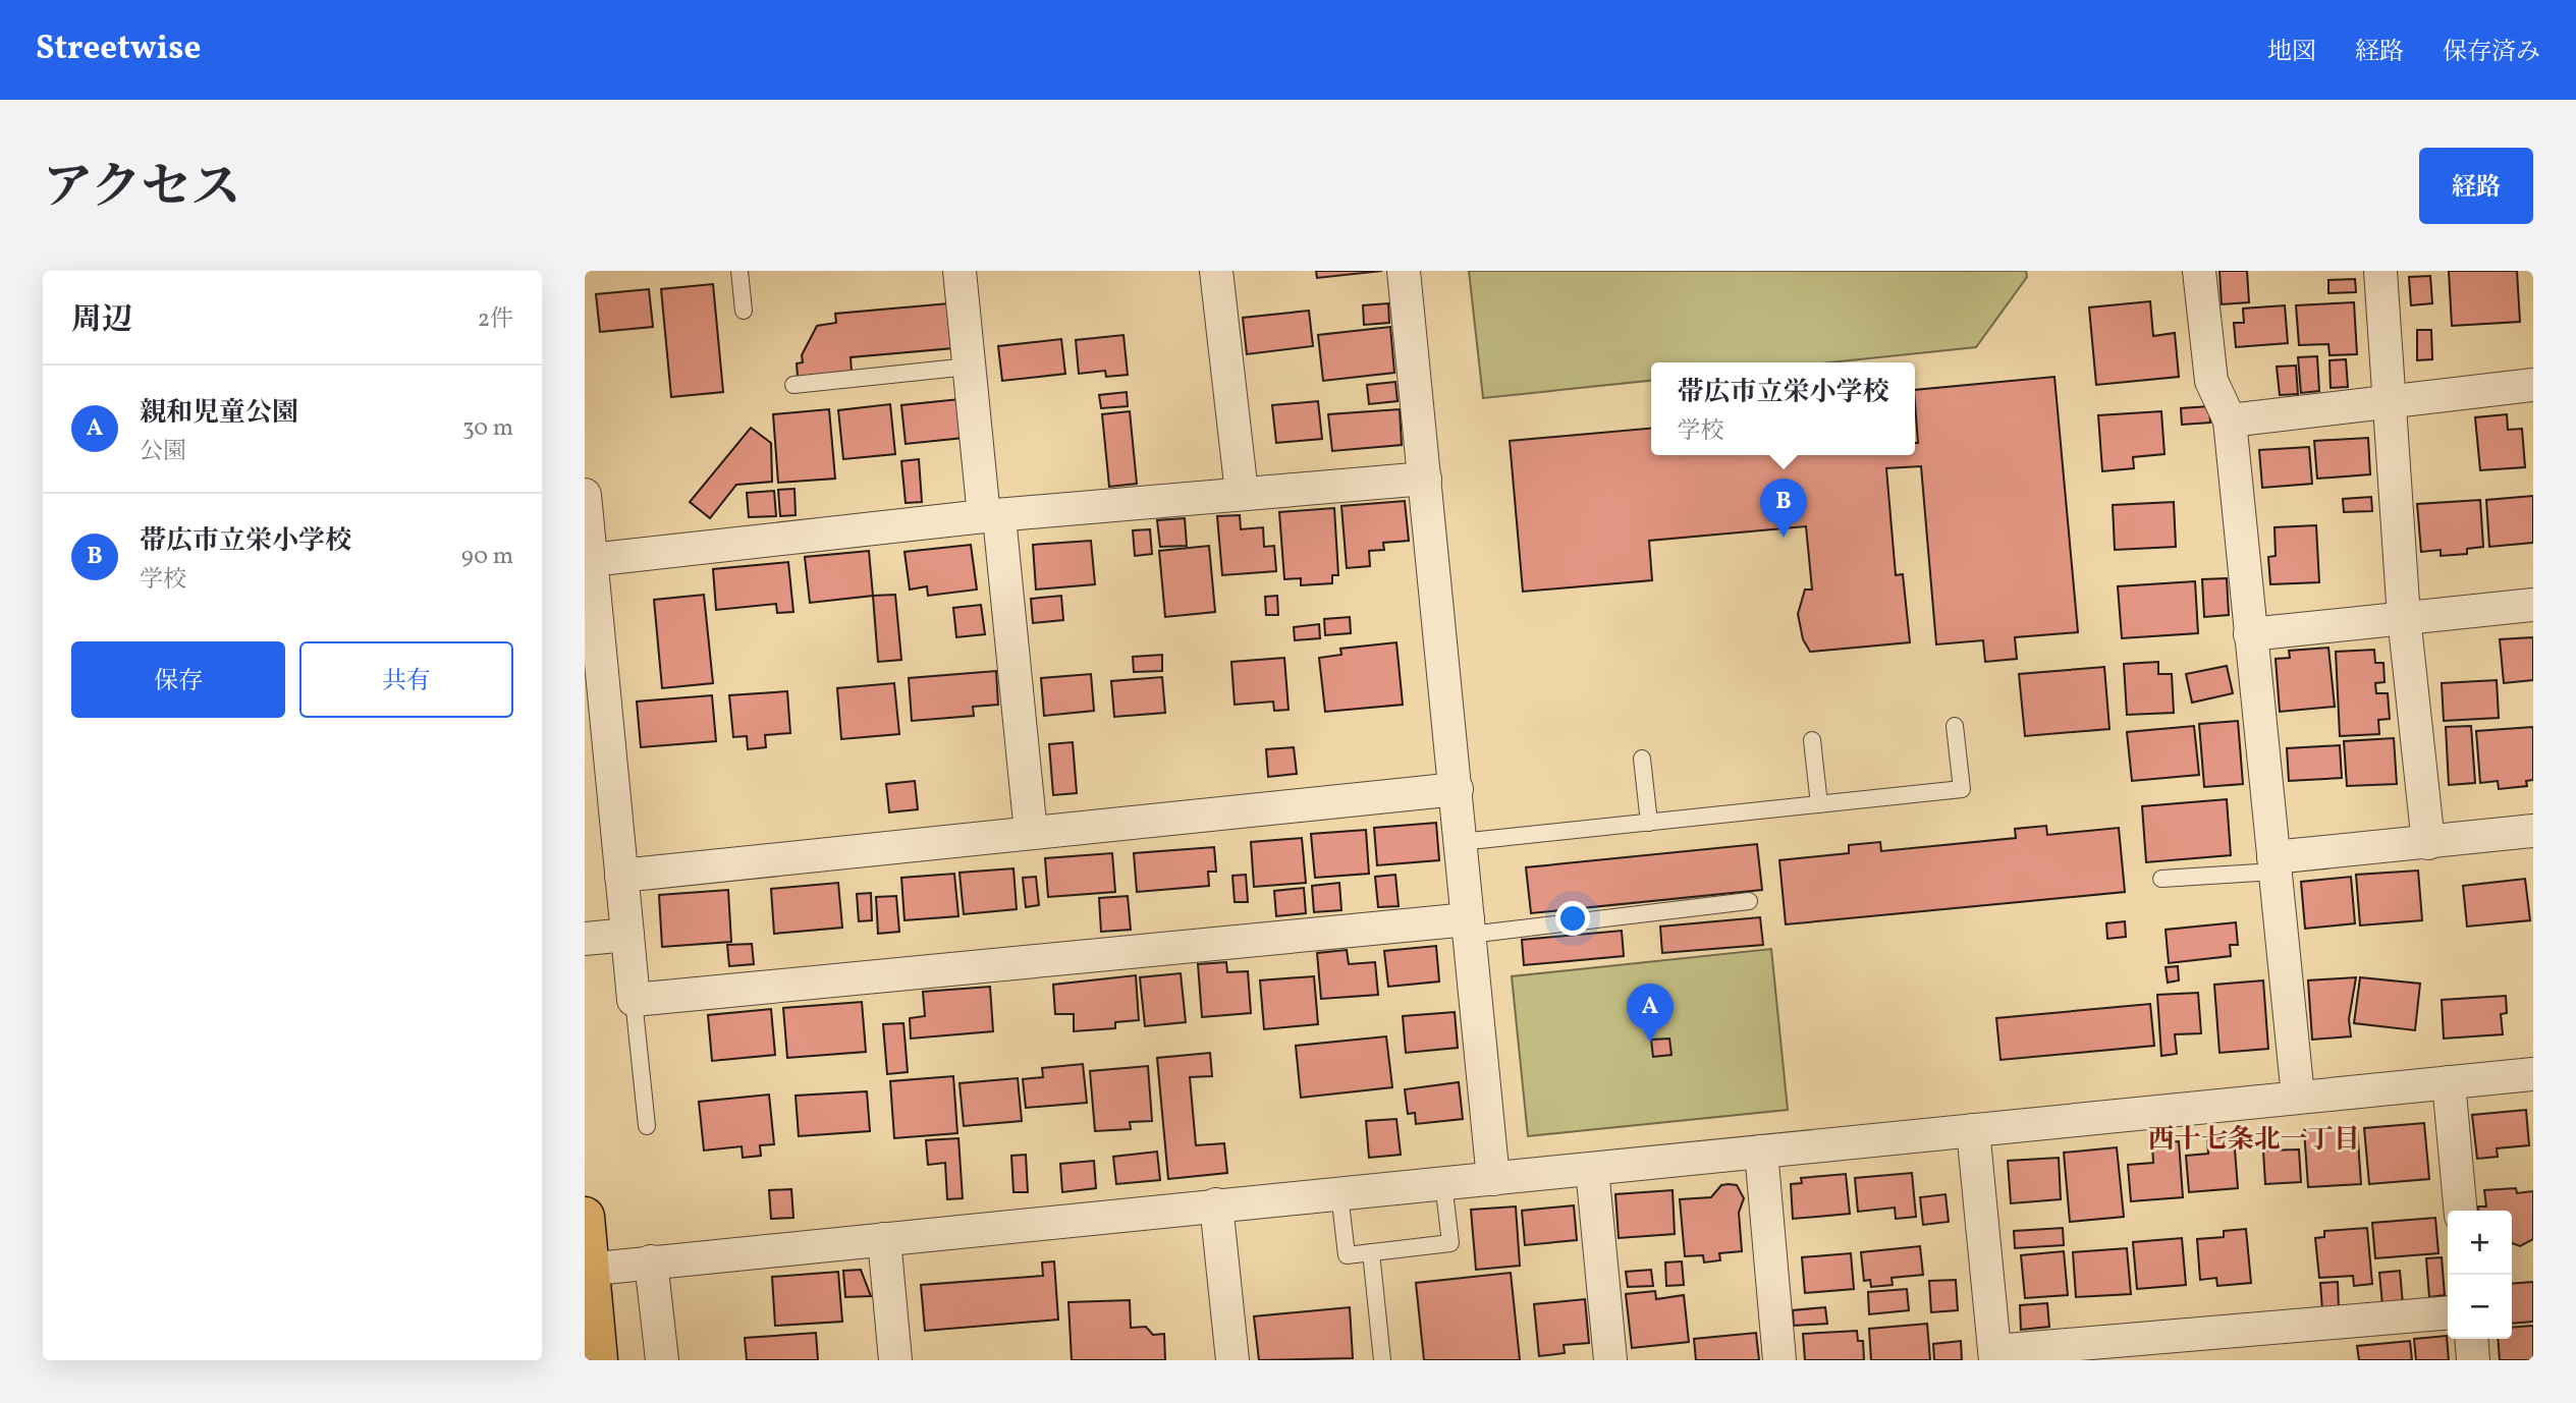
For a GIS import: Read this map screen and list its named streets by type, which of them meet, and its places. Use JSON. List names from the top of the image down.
{
  "districts": ["西十七条北一丁目"],
  "page": {
    "header": "Streetwise",
    "nav": ["地図", "経路", "保存済み"],
    "title": "アクセス",
    "buttons": [
      "経路",
      ["保存", "共有"]
    ],
    "heading": ["周辺", "2件"],
    "popup": ["帯広市立栄小学校", "学校"],
    "list": [
      {
        "mark": "A",
        "name": "親和児童公園",
        "note": "公園",
        "value": "30 m"
      },
      {
        "mark": "B",
        "name": "帯広市立栄小学校",
        "note": "学校",
        "value": "90 m"
      }
    ],
    "pins": ["B", "A"],
    "map_buttons": ["+", "−"]
  }
}
